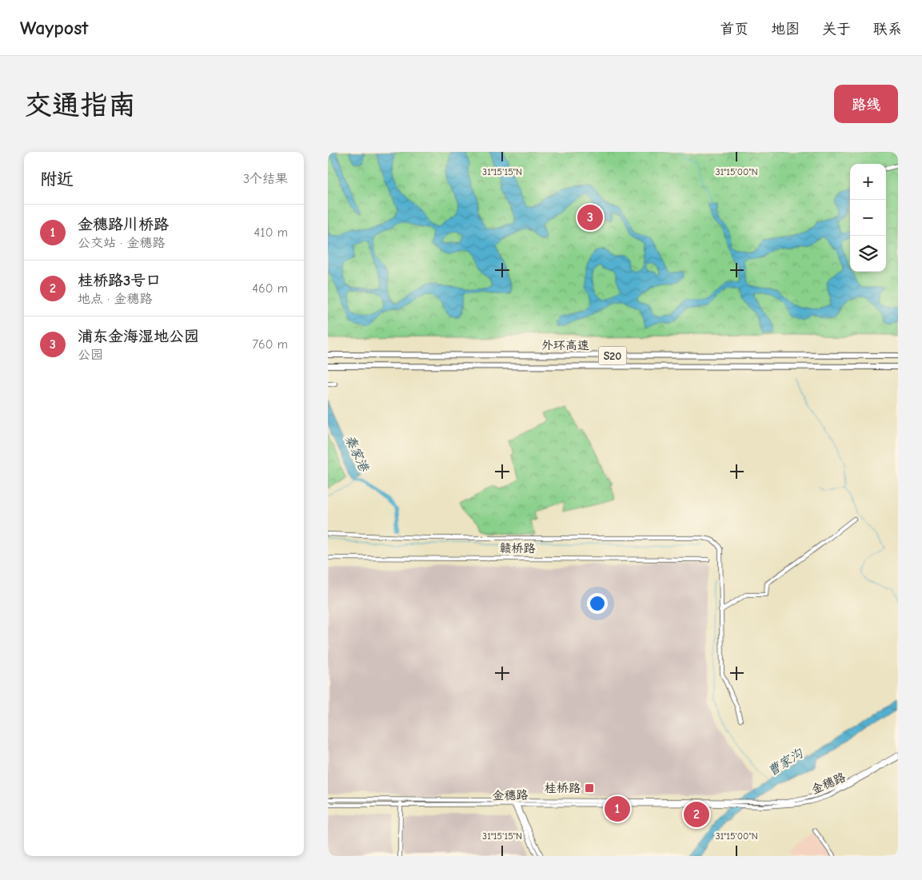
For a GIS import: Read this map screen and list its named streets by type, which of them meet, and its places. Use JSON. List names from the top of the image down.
{
  "streets": {
    "highway": ["外环高速", "S20"],
    "street": ["赣桥路", "金穗路"]
  },
  "water": ["秦家港", "曹家沟"],
  "places": {
    "transit": ["桂桥路"]
  },
  "page": {
    "header": "Waypost",
    "nav": [
      "首页",
      "地图",
      "关于",
      "联系"
    ],
    "buttons": "路线",
    "title": "交通指南",
    "heading": ["附近", "3个结果"],
    "map_buttons": ["+", "−"],
    "pins": ["3", "1", "2"],
    "list": [
      {
        "mark": "1",
        "name": "金穗路川桥路",
        "note": "公交站 · 金穗路",
        "value": "410 m"
      },
      {
        "mark": "2",
        "name": "桂桥路3号口",
        "note": "地点 · 金穗路",
        "value": "460 m"
      },
      {
        "mark": "3",
        "name": "浦东金海湿地公园",
        "note": "公园",
        "value": "760 m"
      }
    ]
  },
  "coordinates": ["31°15'15\"N", "31°15'00\"N"]
}
